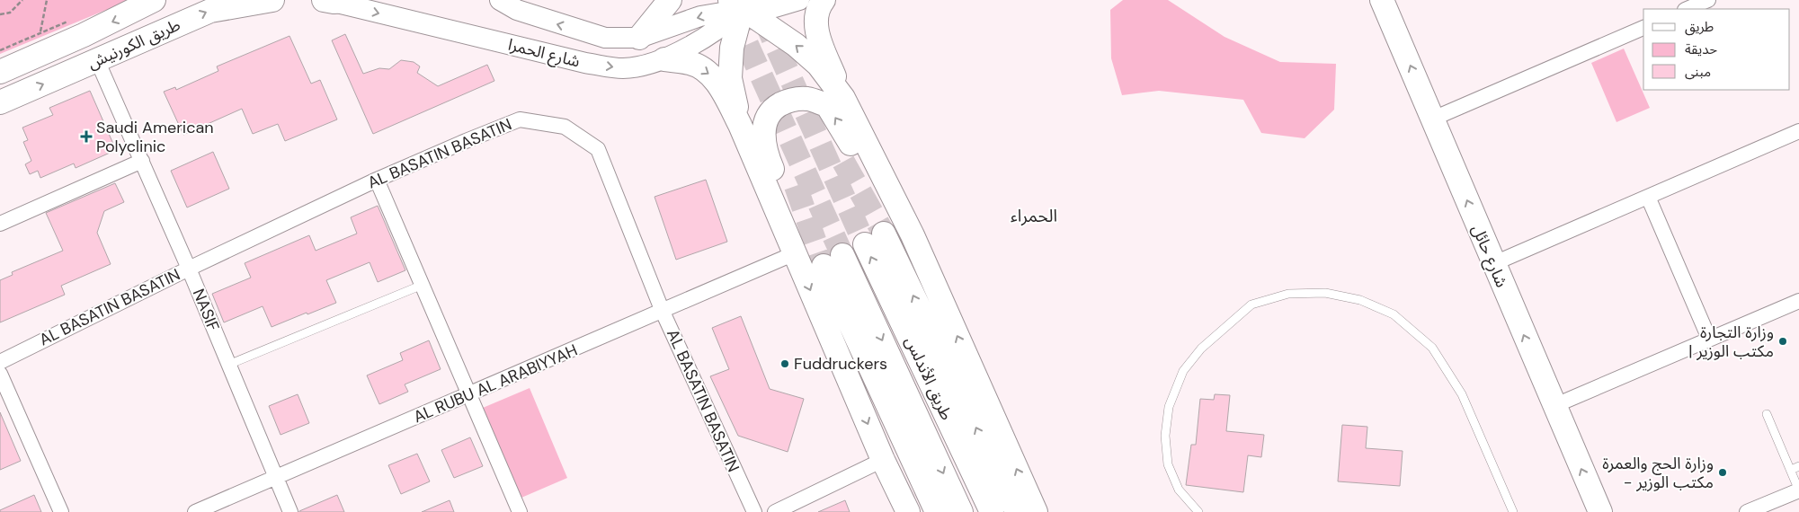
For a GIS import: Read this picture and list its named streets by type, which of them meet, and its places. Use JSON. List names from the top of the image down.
{
  "streets": {
    "main road": [
      "طريق الكورنيش",
      "شارع الحمرا",
      "شارع حائل",
      "طريق الأندلس"
    ],
    "street": ["AL BASATIN BASATIN", "NASIF", "AL RUBU AL ARABIYYAH"]
  },
  "crossings": [
    ["طريق الكورنيش", "NASIF"],
    ["AL BASATIN BASATIN", "NASIF"],
    ["AL BASATIN BASATIN", "AL RUBU AL ARABIYYAH"],
    ["NASIF", "AL RUBU AL ARABIYYAH"]
  ],
  "one_way": ["شارع حائل"],
  "districts": ["الحمراء"],
  "places": {
    "health": ["Saudi American Polyclinic"],
    "other": ["وزارة التجارة | مكتب الوزير", "Fuddruckers", "وزارة الحج والعمرة - مكتب الوزير"]
  },
  "legend": ["طريق", "حديقة", "مبنى"]
}
